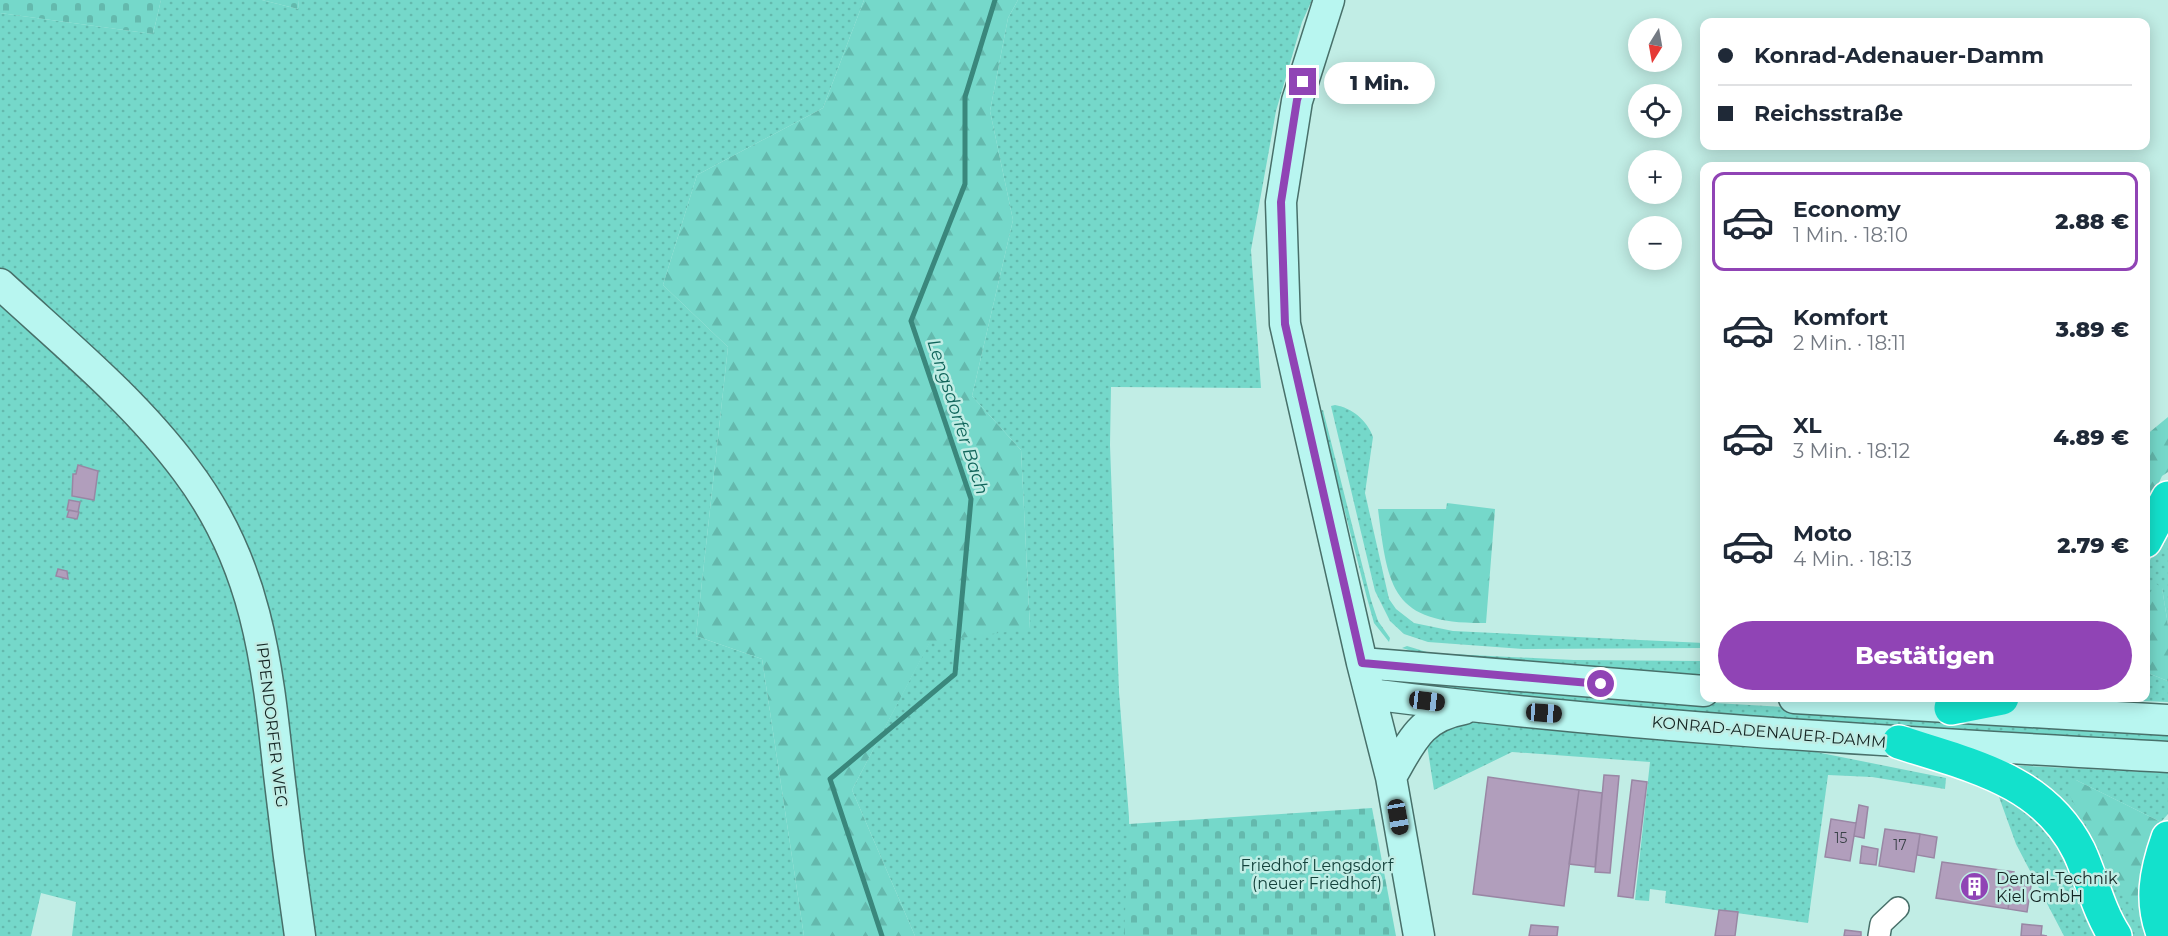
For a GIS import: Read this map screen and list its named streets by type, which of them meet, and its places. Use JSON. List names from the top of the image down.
{
  "streets": {
    "main road": ["IPPENDORFER WEG", "KONRAD-ADENAUER-DAMM"]
  },
  "water": ["Lengsdorfer Bach"],
  "parks": ["Friedhof Lengsdorf (neuer Friedhof)"],
  "places": {
    "building": ["Dental-Technik Kiel GmbH"]
  },
  "house_numbers": ["15", "17"],
  "north": "bottom",
  "page": {
    "map_buttons": ["+", "−"],
    "banner": ["Konrad-Adenauer-Damm", "Reichsstraße"],
    "bubble": "1 Min.",
    "list": [
      {
        "name": "Economy",
        "note": "1 Min. · 18:10",
        "value": "2.88 €"
      },
      {
        "name": "Komfort",
        "note": "2 Min. · 18:11",
        "value": "3.89 €"
      },
      {
        "name": "XL",
        "note": "3 Min. · 18:12",
        "value": "4.89 €"
      },
      {
        "name": "Moto",
        "note": "4 Min. · 18:13",
        "value": "2.79 €"
      }
    ],
    "buttons": "Bestätigen"
  }
}
